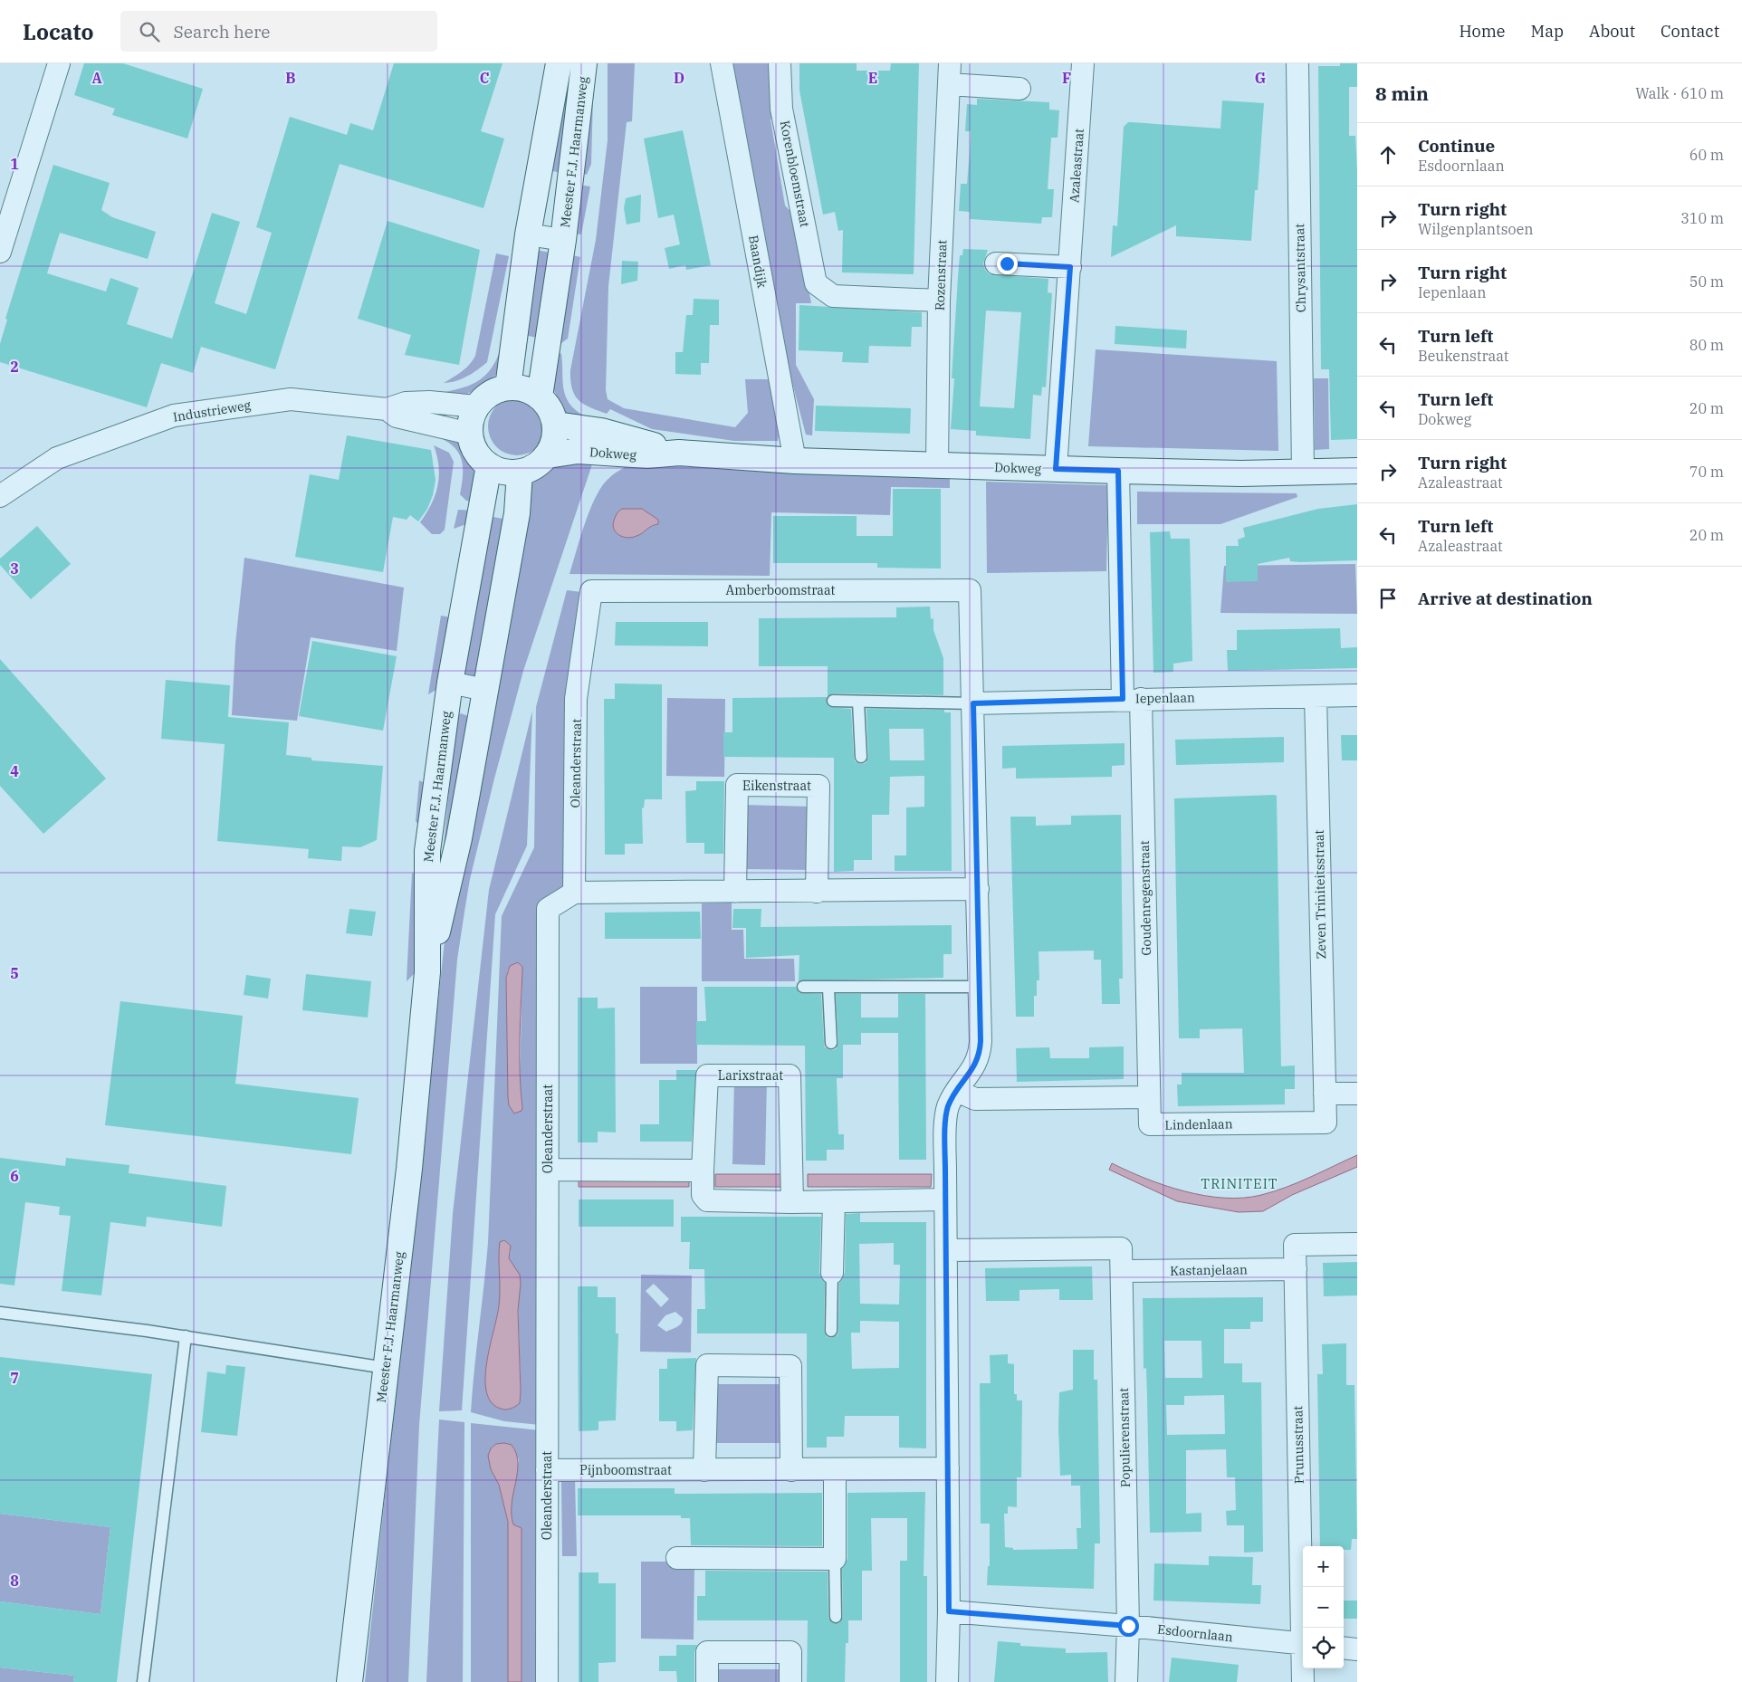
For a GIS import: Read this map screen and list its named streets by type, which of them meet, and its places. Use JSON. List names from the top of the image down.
{
  "streets": {
    "main road": ["Meester F.J. Haarmanweg", "Dokweg"],
    "street": [
      "Azaleastraat",
      "Korenbloemstraat",
      "Baandijk",
      "Chrysantstraat",
      "Rozenstraat",
      "Industrieweg",
      "Amberboomstraat",
      "Iepenlaan",
      "Oleanderstraat",
      "Eikenstraat",
      "Zeven Triniteitsstraat",
      "Goudenregenstraat",
      "Larixstraat",
      "Lindenlaan",
      "Kastanjelaan",
      "Populierenstraat",
      "Prunusstraat",
      "Pijnboomstraat",
      "Esdoornlaan"
    ]
  },
  "crossings": [
    ["Meester F.J. Haarmanweg", "Industrieweg"],
    ["Meester F.J. Haarmanweg", "Dokweg"],
    ["Azaleastraat", "Dokweg"],
    ["Korenbloemstraat", "Rozenstraat"],
    ["Baandijk", "Dokweg"],
    ["Chrysantstraat", "Dokweg"],
    ["Rozenstraat", "Dokweg"],
    ["Industrieweg", "Dokweg"],
    ["Dokweg", "Goudenregenstraat"],
    ["Amberboomstraat", "Iepenlaan"],
    ["Amberboomstraat", "Oleanderstraat"],
    ["Iepenlaan", "Zeven Triniteitsstraat"],
    ["Iepenlaan", "Goudenregenstraat"],
    ["Oleanderstraat", "Pijnboomstraat"],
    ["Zeven Triniteitsstraat", "Lindenlaan"],
    ["Goudenregenstraat", "Lindenlaan"],
    ["Kastanjelaan", "Populierenstraat"],
    ["Kastanjelaan", "Prunusstraat"],
    ["Populierenstraat", "Esdoornlaan"]
  ],
  "districts": ["TRINITEIT"],
  "page": {
    "header": "Locato",
    "search": "Search here",
    "nav": [
      "Home",
      "Map",
      "About",
      "Contact"
    ],
    "heading": ["8 min", "Walk · 610 m"],
    "list": [
      ["Continue", "Esdoornlaan", "60 m"],
      ["Turn right", "Wilgenplantsoen", "310 m"],
      ["Turn right", "Iepenlaan", "50 m"],
      ["Turn left", "Beukenstraat", "80 m"],
      ["Turn left", "Dokweg", "20 m"],
      ["Turn right", "Azaleastraat", "70 m"],
      ["Turn left", "Azaleastraat", "20 m"],
      "Arrive at destination"
    ],
    "map_buttons": ["+", "−"]
  },
  "grid": {
    "columns": [
      "A",
      "B",
      "C",
      "D",
      "E",
      "F",
      "G"
    ],
    "rows": [
      "1",
      "2",
      "3",
      "4",
      "5",
      "6",
      "7",
      "8"
    ]
  }
}
